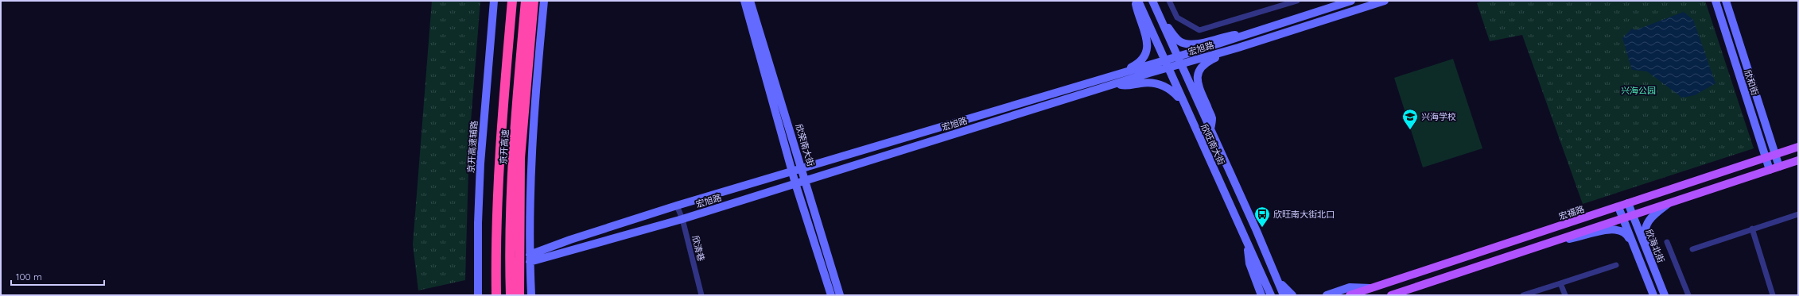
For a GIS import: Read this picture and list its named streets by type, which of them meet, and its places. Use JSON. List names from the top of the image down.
{
  "streets": {
    "highway": ["京开高速"],
    "main road": ["宏福路"],
    "street": [
      "宏旭路",
      "欣和街",
      "欣旺南大街",
      "欣荣南大街",
      "京开高速辅路",
      "欣海北街",
      "欣清巷"
    ]
  },
  "crossings": [
    ["宏旭路", "欣旺南大街"],
    ["宏旭路", "欣荣南大街"],
    ["宏旭路", "欣清巷"],
    ["欣和街", "宏福路"],
    ["宏福路", "欣海北街"]
  ],
  "parks": ["兴海公园"],
  "places": {
    "school or university": ["兴海学校"],
    "bus stop": ["欣旺南大街北口"]
  },
  "scale_bar": "100 m"
}
